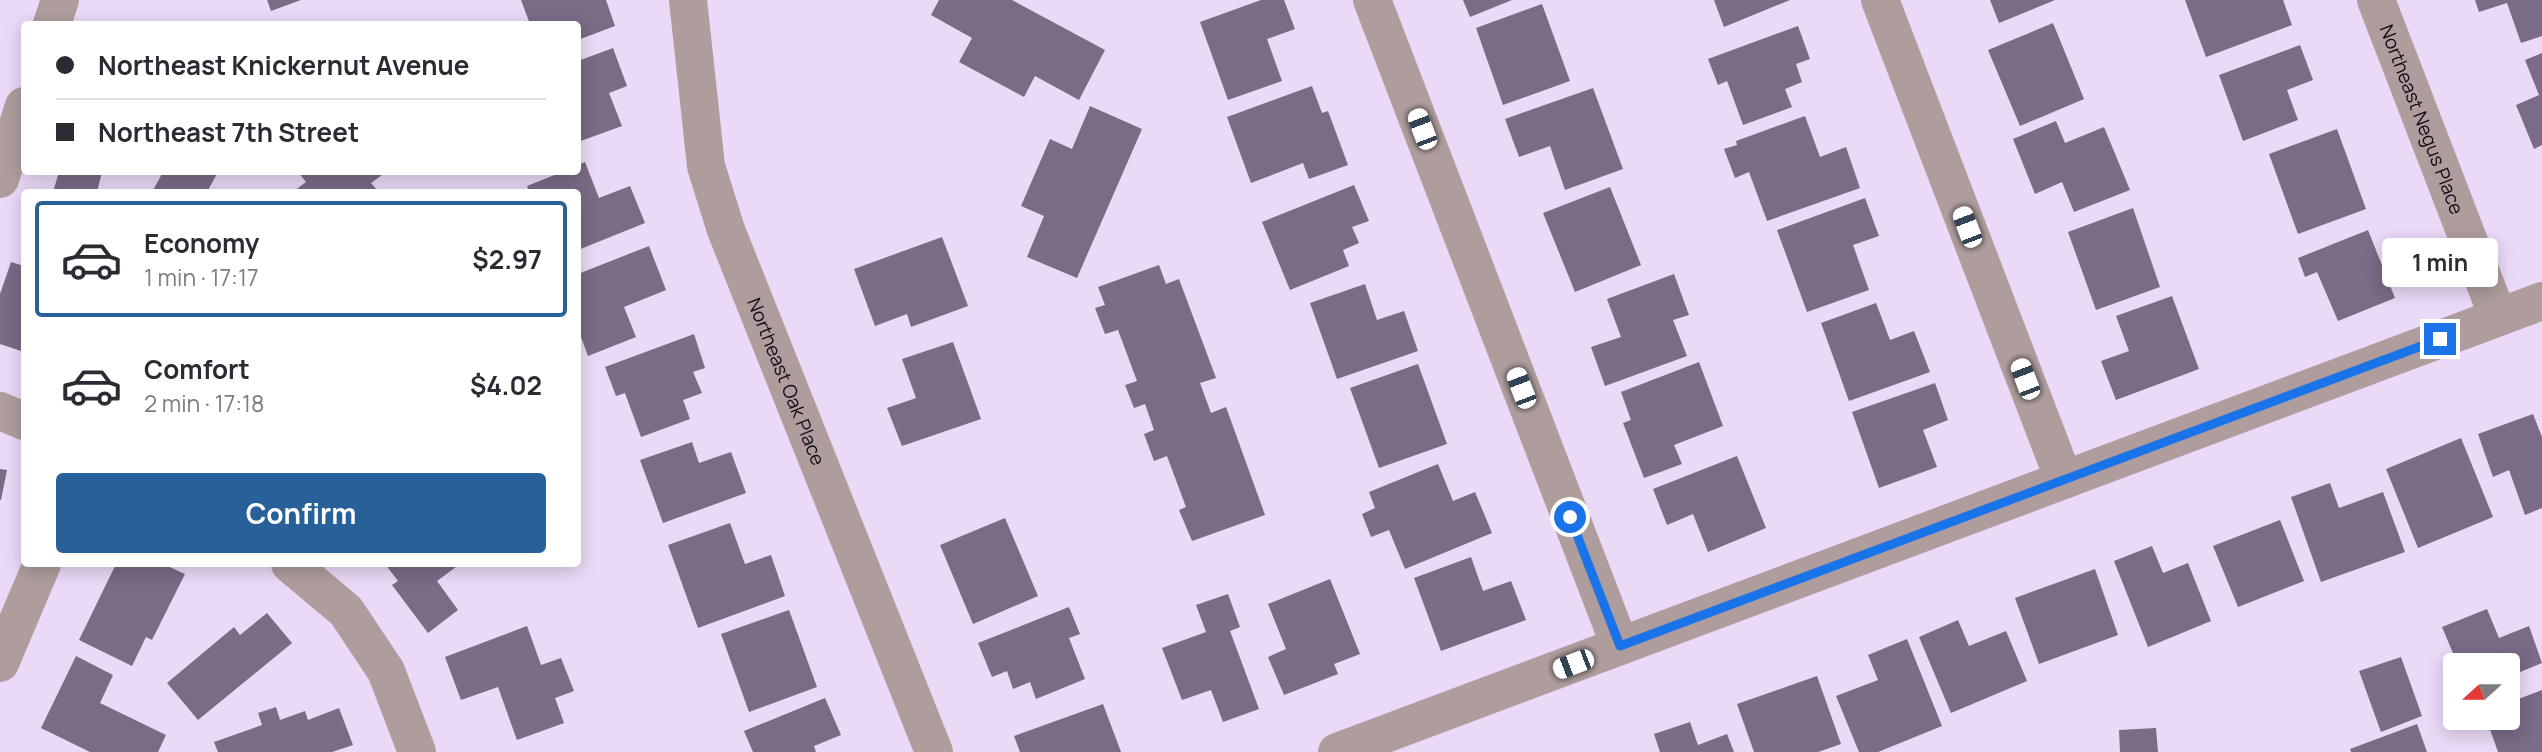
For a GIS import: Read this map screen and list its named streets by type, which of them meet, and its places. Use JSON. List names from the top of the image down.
{
  "streets": {
    "street": ["Northeast Negus Place", "Northeast Oak Place"]
  },
  "north": "left",
  "page": {
    "banner": ["Northeast Knickernut Avenue", "Northeast 7th Street"],
    "list": [
      {
        "name": "Economy",
        "note": "1 min · 17:17",
        "value": "$2.97"
      },
      {
        "name": "Comfort",
        "note": "2 min · 17:18",
        "value": "$4.02"
      }
    ],
    "bubble": "1 min",
    "buttons": "Confirm"
  }
}
